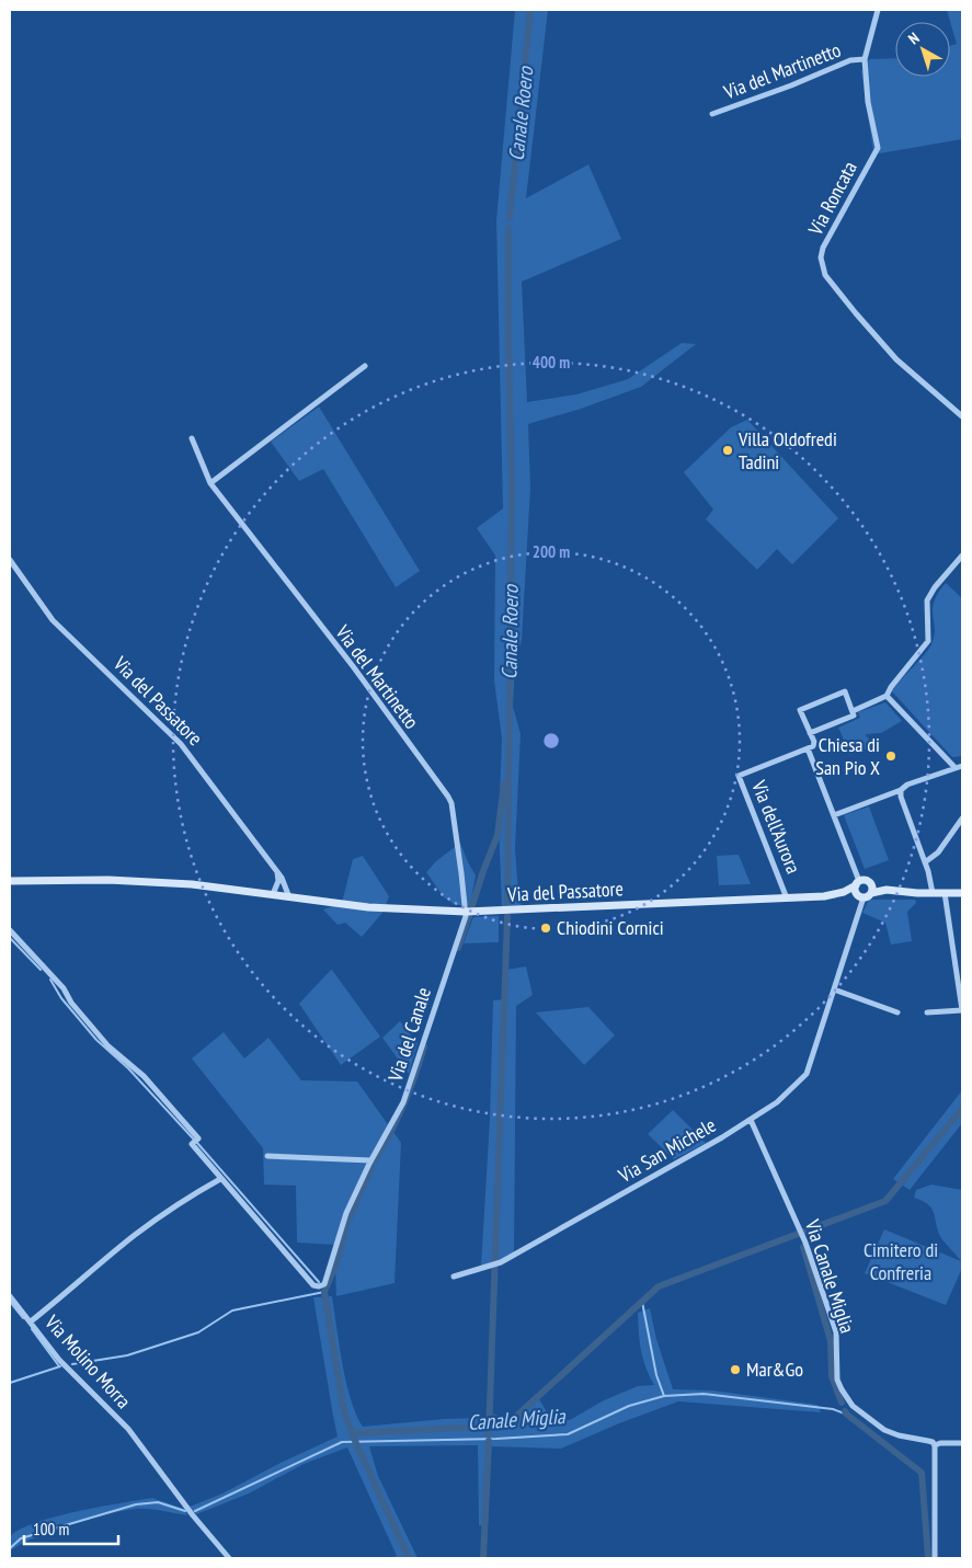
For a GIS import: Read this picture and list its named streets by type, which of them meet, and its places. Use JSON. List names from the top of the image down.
{
  "streets": {
    "street": [
      "Via del Martinetto",
      "Via Roncata",
      "Via del Passatore",
      "Via dell'Aurora",
      "Via del Canale",
      "Via San Michele",
      "Via Canale Miglia",
      "Via Molino Morra"
    ]
  },
  "crossings": [
    ["Via del Martinetto", "Via Roncata"],
    ["Via del Martinetto", "Via del Passatore"],
    ["Via del Martinetto", "Via del Canale"],
    ["Via del Passatore", "Via dell'Aurora"],
    ["Via del Passatore", "Via del Canale"],
    ["Via del Passatore", "Via San Michele"],
    ["Via del Canale", "Via Molino Morra"],
    ["Via San Michele", "Via Canale Miglia"]
  ],
  "water": ["Canale Roero", "Canale Miglia"],
  "parks": ["Cimitero di Confreria"],
  "places": [
    "Villa Oldofredi Tadini",
    "Chiesa di San Pio X",
    "Chiodini Cornici",
    "Mar&Go"
  ],
  "scale_bar": "100 m",
  "north": "top left",
  "rings": ["400 m", "200 m"]
}
